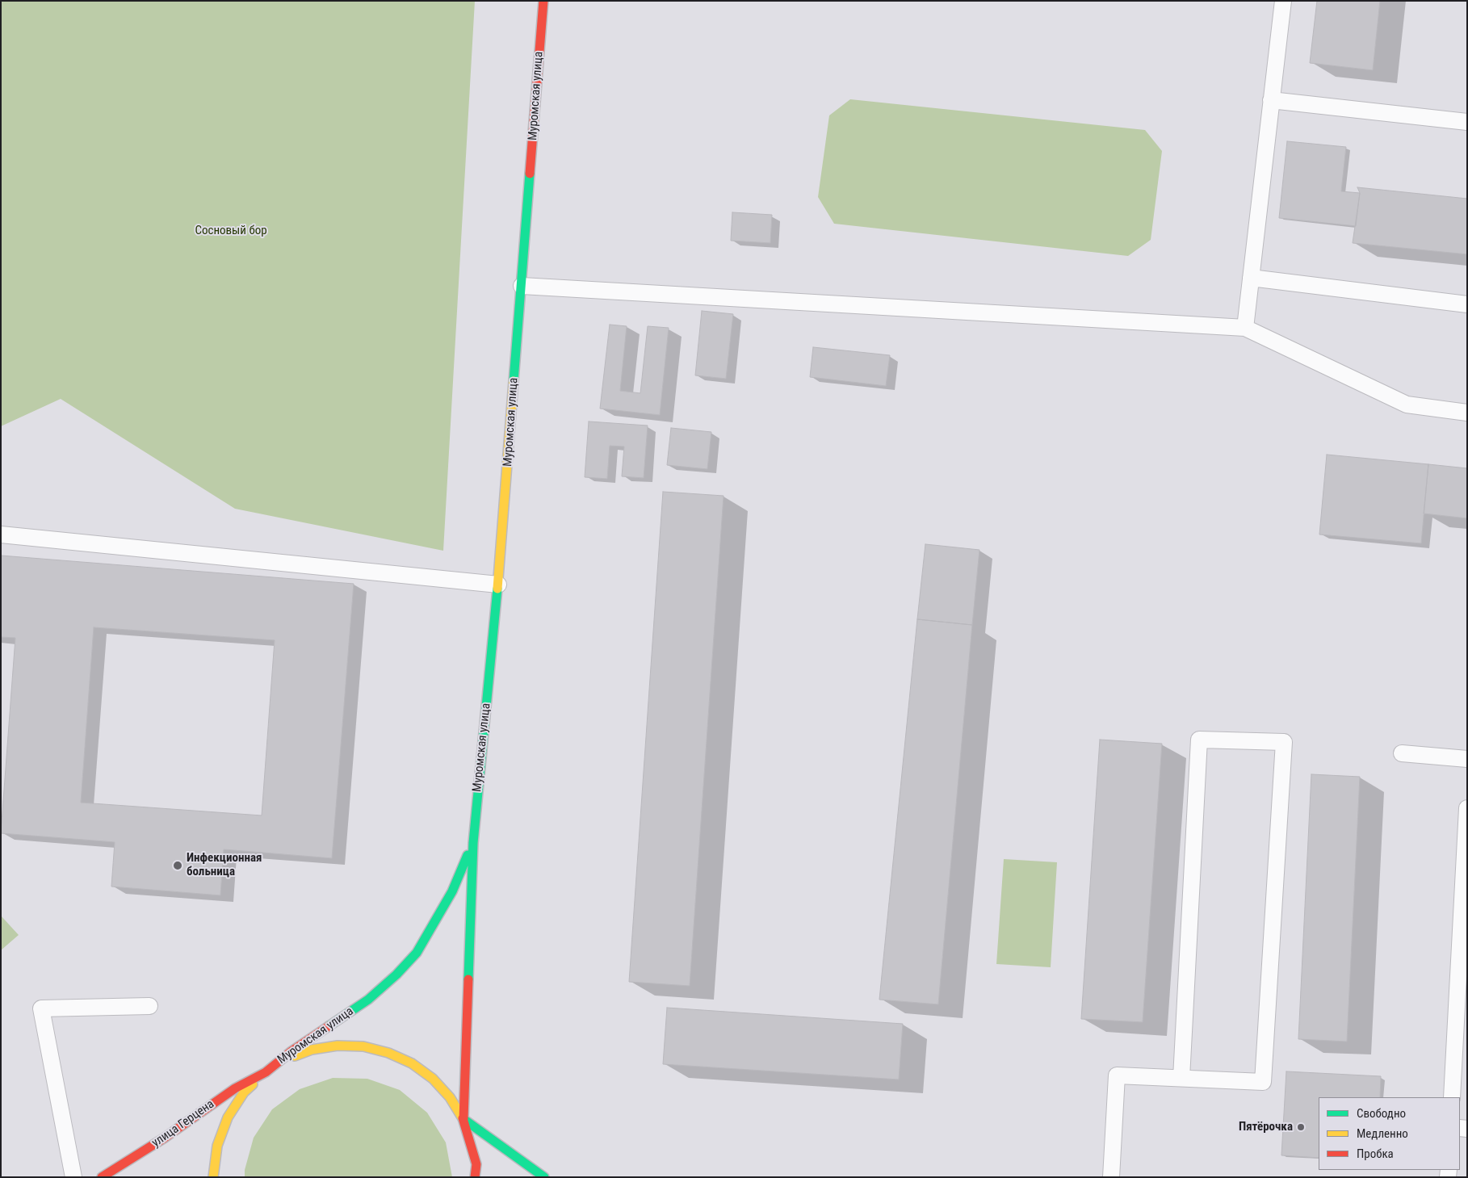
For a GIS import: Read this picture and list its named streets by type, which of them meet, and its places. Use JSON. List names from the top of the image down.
{
  "streets": {
    "main road": ["Муромская улица", "улица Герцена"]
  },
  "crossings": [
    ["Муромская улица", "улица Герцена"]
  ],
  "parks": ["Сосновый бор"],
  "places": ["Инфекционная больница", "Пятёрочка"],
  "legend": ["Свободно", "Медленно", "Пробка"]
}
